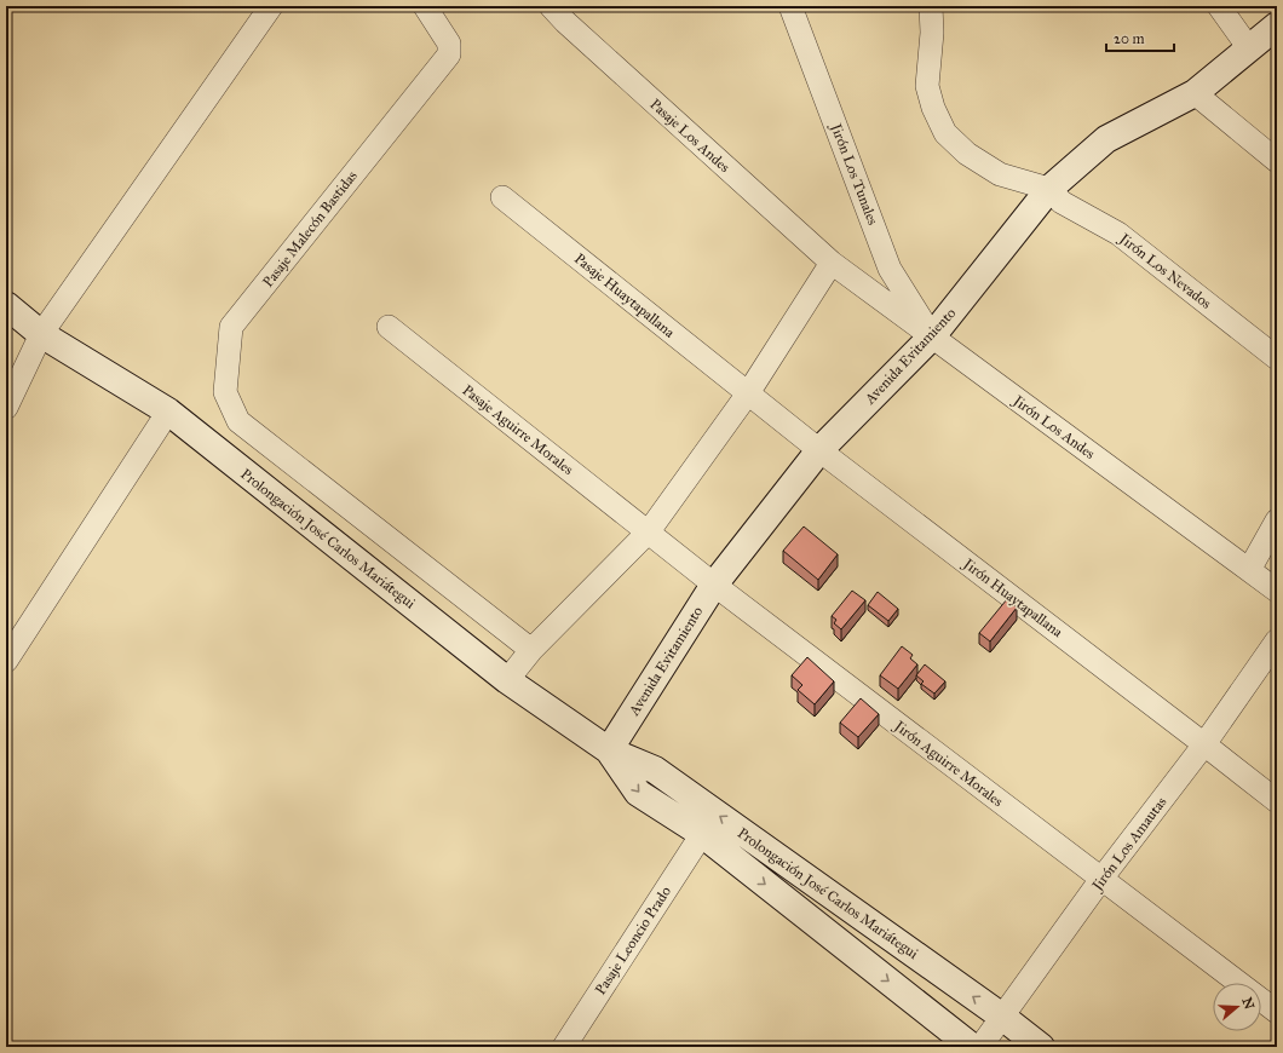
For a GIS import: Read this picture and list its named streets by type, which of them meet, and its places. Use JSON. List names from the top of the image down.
{
  "streets": {
    "street": [
      "Pasaje Los Andes",
      "Jirón Los Tunales",
      "Pasaje Malecón Bastidas",
      "Jirón Los Nevados",
      "Pasaje Huaytapallana",
      "Avenida Evitamiento",
      "Jirón Los Andes",
      "Pasaje Aguirre Morales",
      "Prolongación José Carlos Mariátegui",
      "Jirón Huaytapallana",
      "Jirón Aguirre Morales",
      "Jirón Los Amautas",
      "Pasaje Leoncio Prado"
    ]
  },
  "crossings": [
    ["Pasaje Los Andes", "Jirón Los Andes"],
    ["Jirón Los Tunales", "Avenida Evitamiento"],
    ["Jirón Los Tunales", "Jirón Los Andes"],
    ["Jirón Los Nevados", "Avenida Evitamiento"],
    ["Pasaje Huaytapallana", "Jirón Huaytapallana"],
    ["Avenida Evitamiento", "Jirón Los Andes"],
    ["Avenida Evitamiento", "Prolongación José Carlos Mariátegui"],
    ["Avenida Evitamiento", "Jirón Huaytapallana"],
    ["Avenida Evitamiento", "Jirón Aguirre Morales"],
    ["Pasaje Aguirre Morales", "Jirón Aguirre Morales"],
    ["Prolongación José Carlos Mariátegui", "Jirón Los Amautas"],
    ["Prolongación José Carlos Mariátegui", "Pasaje Leoncio Prado"],
    ["Jirón Huaytapallana", "Jirón Los Amautas"],
    ["Jirón Aguirre Morales", "Jirón Los Amautas"]
  ],
  "scale_bar": "20 m",
  "north": "right"
}
